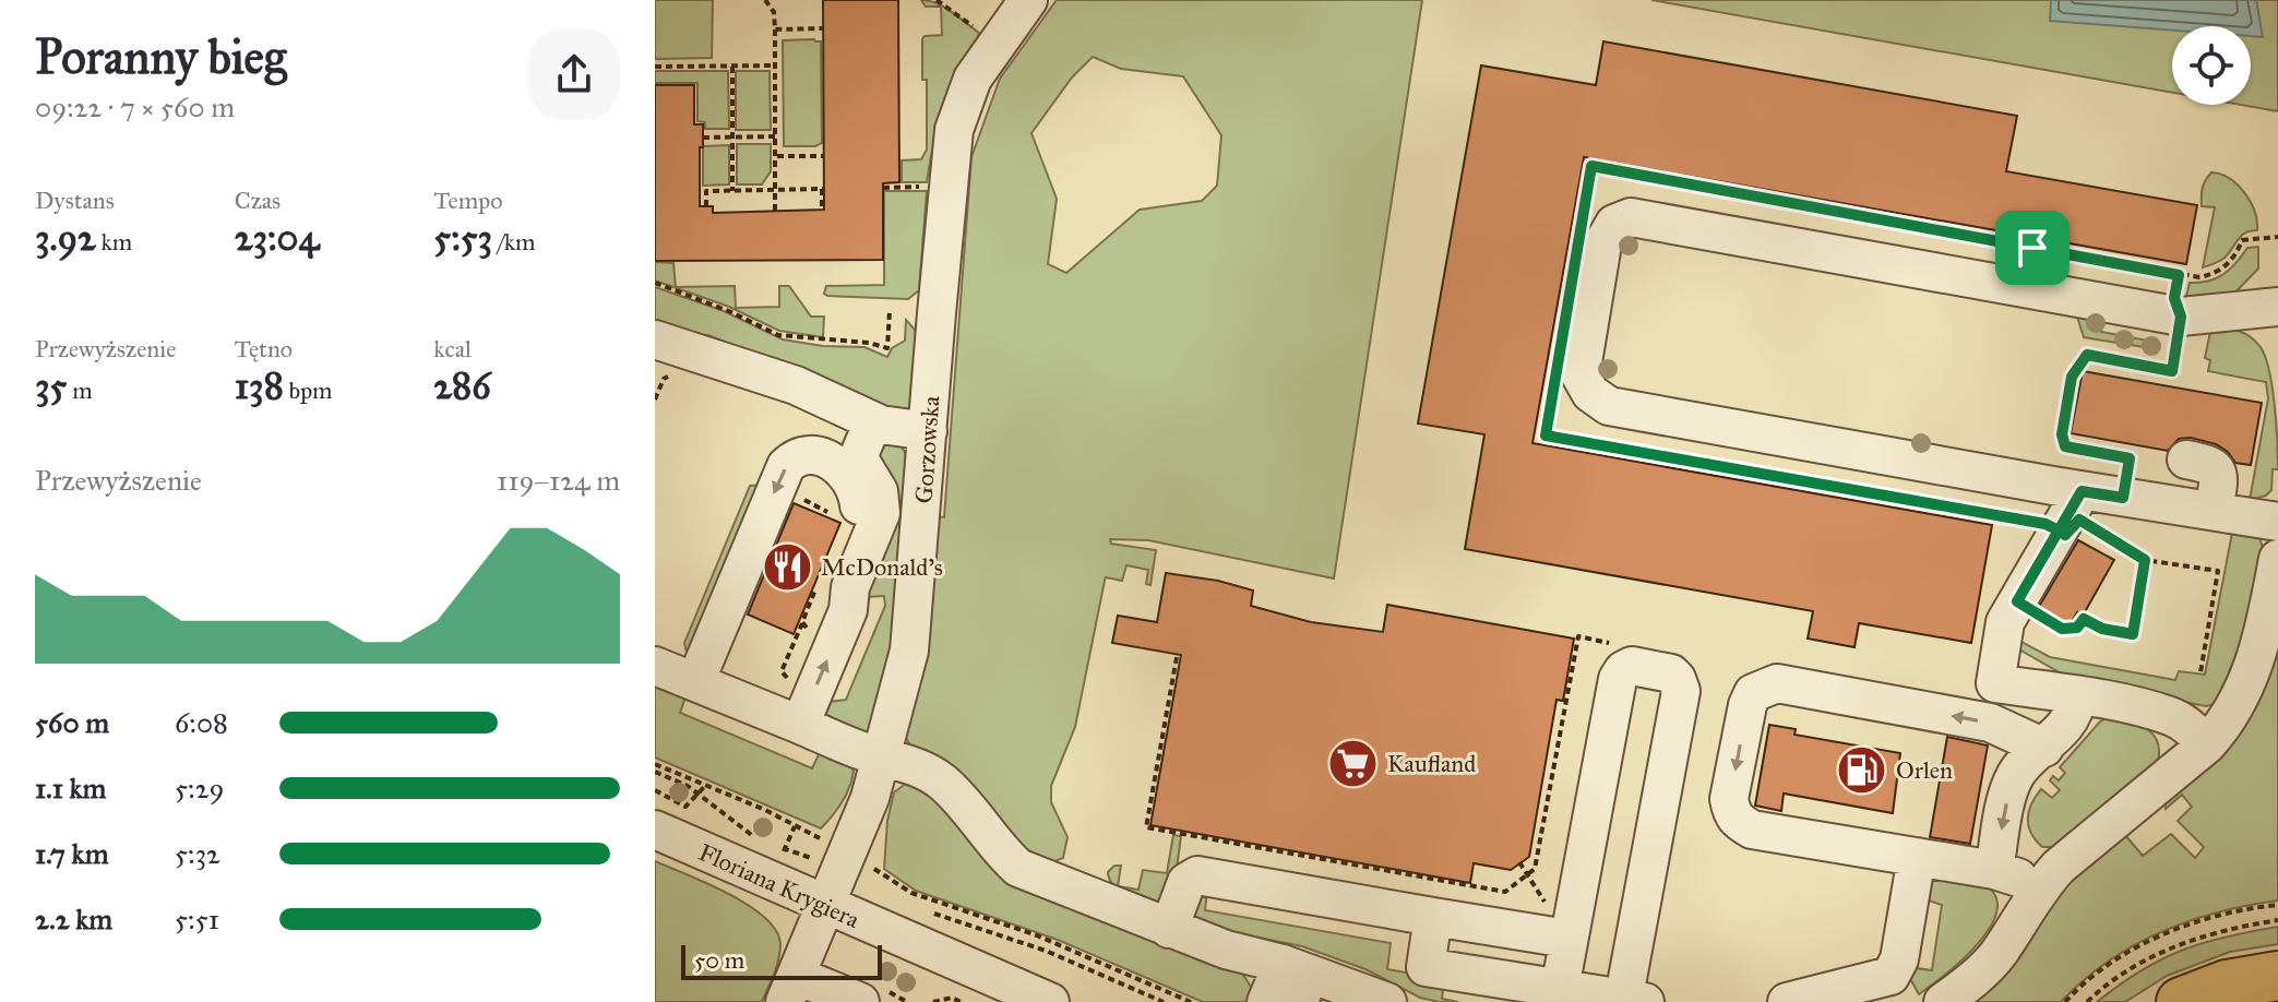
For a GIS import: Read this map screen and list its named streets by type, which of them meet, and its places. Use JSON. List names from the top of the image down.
{
  "streets": {
    "street": ["Gorzowska", "Floriana Krygiera"]
  },
  "crossings": [
    ["Gorzowska", "Floriana Krygiera"]
  ],
  "places": {
    "restaurant": ["McDonald's"],
    "supermarket": ["Kaufland"],
    "fuel station": ["Orlen"]
  },
  "scale_bar": "50 m",
  "page": {
    "heading": ["Poranny bieg", "09:22 · 7 × 560 m"],
    "stats": [
      ["Dystans", "3.92 km"],
      ["Czas", "23:04"],
      ["Tempo", "5:53 /km"],
      ["Przewyższenie", "35 m"],
      ["Tętno", "138 bpm"],
      ["kcal", "286"]
    ],
    "chart": ["Przewyższenie", "119–124 m"],
    "list": [
      {
        "name": "560 m",
        "note": "6:08"
      },
      {
        "name": "1.1 km",
        "note": "5:29"
      },
      {
        "name": "1.7 km",
        "note": "5:32"
      },
      {
        "name": "2.2 km",
        "note": "5:51"
      }
    ],
    "scale": "50 m"
  }
}
